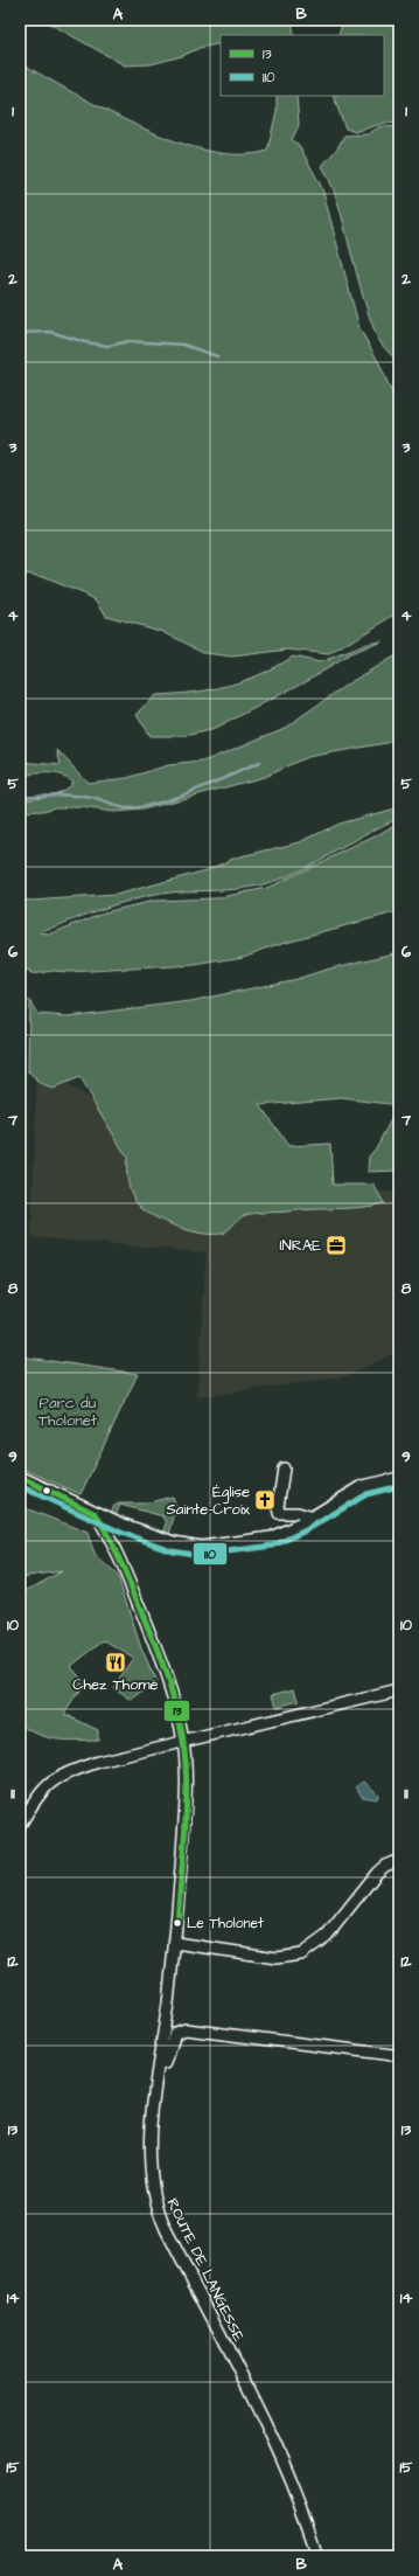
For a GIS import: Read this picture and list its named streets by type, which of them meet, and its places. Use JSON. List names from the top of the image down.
{
  "streets": {
    "street": ["ROUTE DE LANGESSE"]
  },
  "parks": ["Parc du Tholonet"],
  "places": {
    "office": ["INRAE"],
    "church": ["Église Sainte-Croix"],
    "restaurant": ["Chez Thomé"],
    "other": ["Le Tholonet"]
  },
  "lines": ["transit line 13", "transit line 110"],
  "legend": ["13", "110"],
  "grid": {
    "columns": ["A", "B"],
    "rows": [
      "1",
      "2",
      "3",
      "4",
      "5",
      "6",
      "7",
      "8",
      "9",
      "10",
      "11",
      "12",
      "13",
      "14",
      "15"
    ]
  }
}
